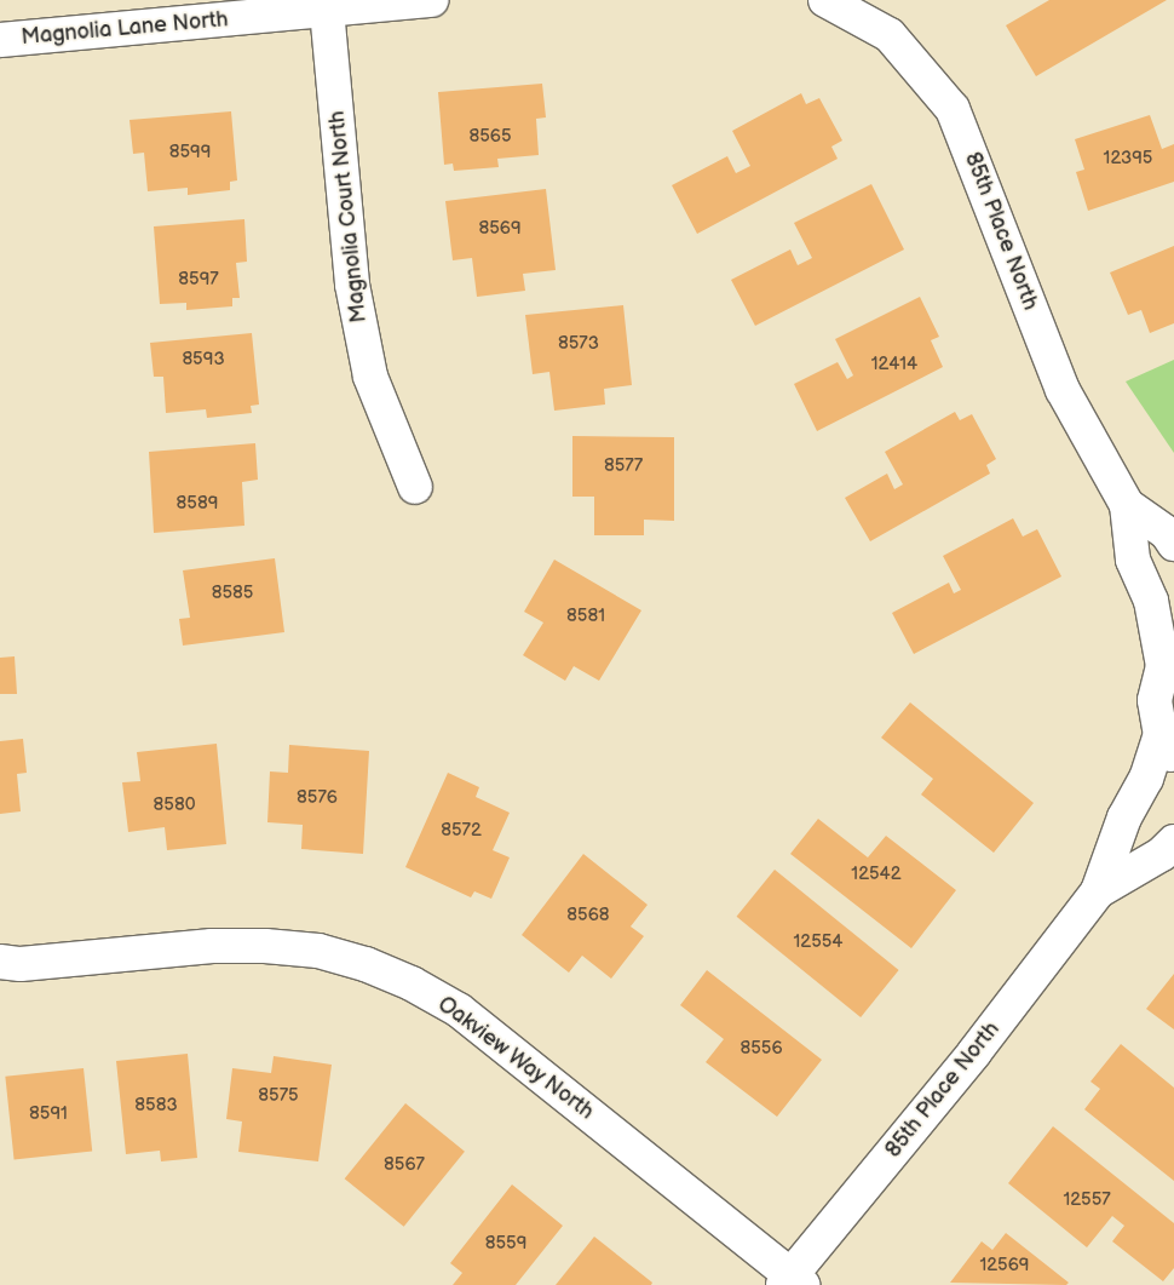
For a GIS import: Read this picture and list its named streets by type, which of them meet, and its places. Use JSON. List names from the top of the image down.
{
  "streets": {
    "street": [
      "Magnolia Lane North",
      "Magnolia Court North",
      "85th Place North",
      "Oakview Way North"
    ]
  },
  "crossings": [
    ["Magnolia Lane North", "Magnolia Court North"],
    ["85th Place North", "Oakview Way North"]
  ],
  "house_numbers": [
    "8565",
    "8599",
    "12395",
    "8569",
    "8597",
    "8573",
    "8593",
    "12414",
    "8577",
    "8589",
    "8585",
    "8581",
    "8576",
    "8580",
    "8572",
    "12542",
    "8568",
    "12554",
    "8556",
    "8575",
    "8583",
    "8591",
    "8567",
    "12557",
    "8559",
    "12569"
  ]
}
